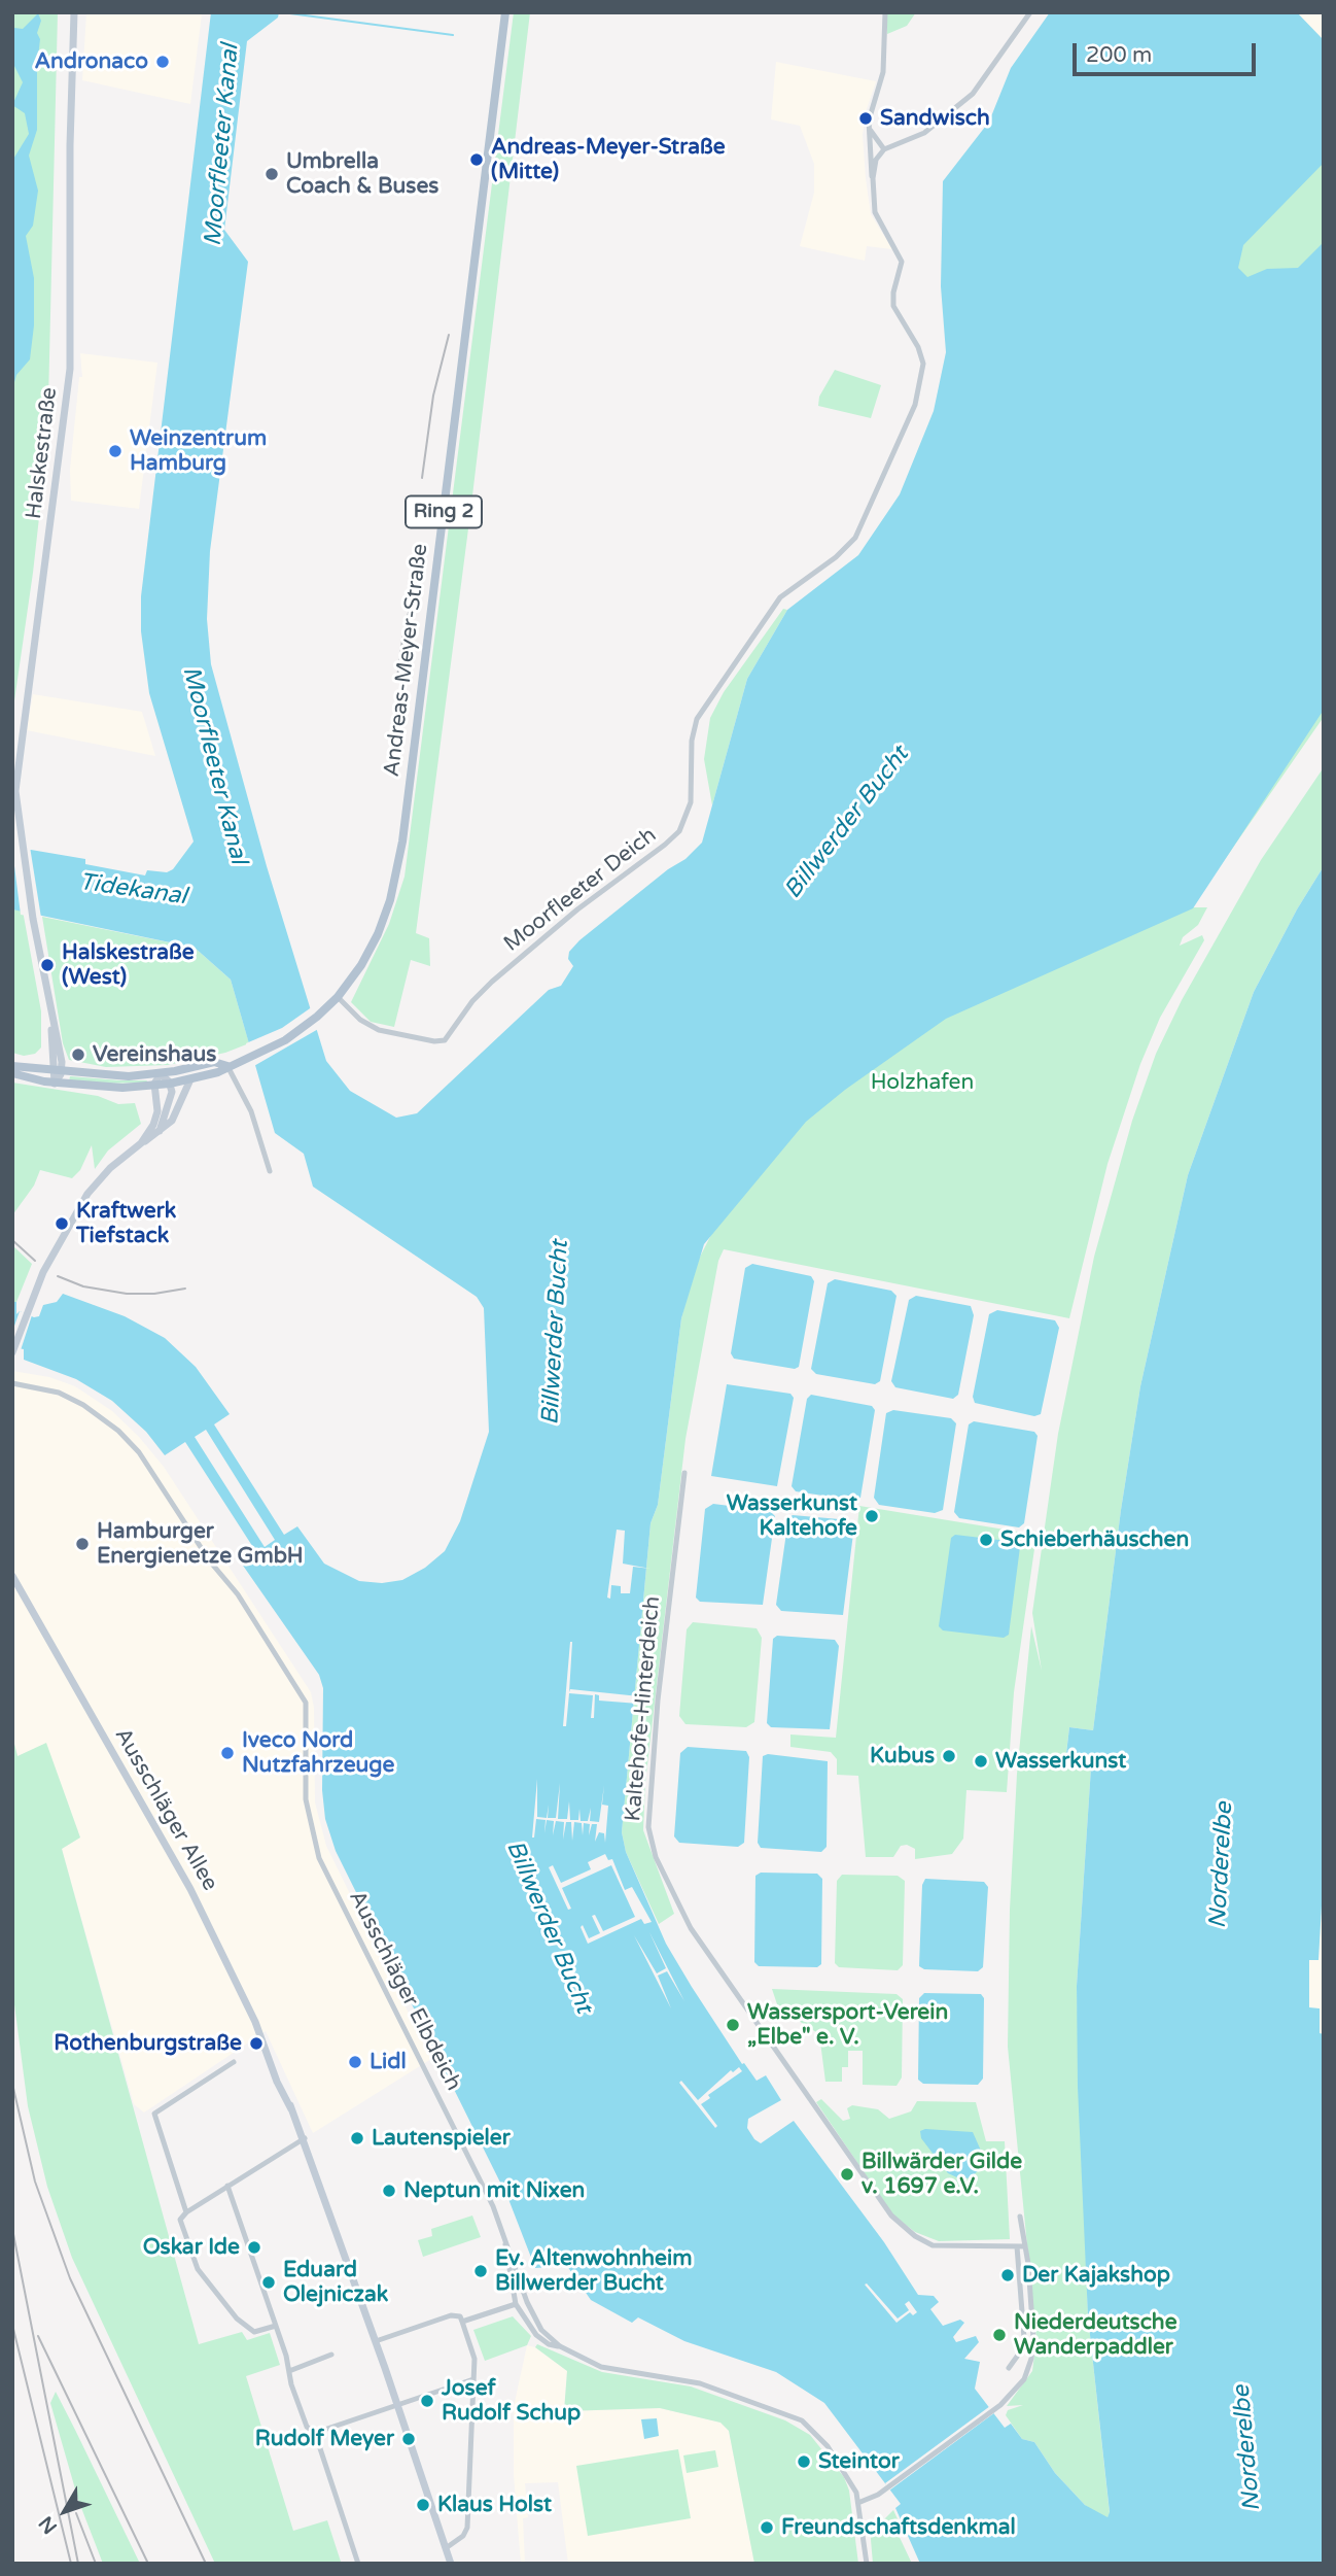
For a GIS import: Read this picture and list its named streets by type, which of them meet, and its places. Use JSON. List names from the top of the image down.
{
  "streets": {
    "main road": ["Ring 2", "Andreas-Meyer-Straße"],
    "street": [
      "Halskestraße",
      "Moorfleeter Deich",
      "Kaltehofe-Hinterdeich",
      "Ausschläger Allee",
      "Ausschläger Elbdeich"
    ]
  },
  "crossings": [
    ["Halskestraße", "Ring 2"],
    ["Ring 2", "Andreas-Meyer-Straße"],
    ["Andreas-Meyer-Straße", "Moorfleeter Deich"]
  ],
  "water": [
    "Moorfleeter Kanal",
    "Billwerder Bucht",
    "Tidekanal",
    "Norderelbe"
  ],
  "parks": ["Holzhafen"],
  "places": [
    "Andronaco",
    "Sandwisch",
    "Andreas-Meyer-Straße (Mitte)",
    "Umbrella Coach & Buses",
    "Weinzentrum Hamburg",
    "Halskestraße (West)",
    "Vereinshaus",
    "Kraftwerk Tiefstack",
    "Wasserkunst Kaltehofe",
    "Schieberhäuschen",
    "Hamburger Energienetze GmbH",
    "Iveco Nord Nutzfahrzeuge",
    "Kubus",
    "Wasserkunst",
    "Wassersport-Verein „Elbe\" e. V.",
    "Rothenburgstraße",
    "Lidl",
    "Lautenspieler",
    "Billwärder Gilde v. 1697 e.V.",
    "Neptun mit Nixen",
    "Oskar Ide",
    "Ev. Altenwohnheim Billwerder Bucht",
    "Der Kajakshop",
    "Eduard Olejniczak",
    "Niederdeutsche Wanderpaddler",
    "Josef Rudolf Schup",
    "Rudolf Meyer",
    "Steintor",
    "Klaus Holst",
    "Freundschaftsdenkmal"
  ],
  "scale_bar": "200 m",
  "north": "bottom left"
}
